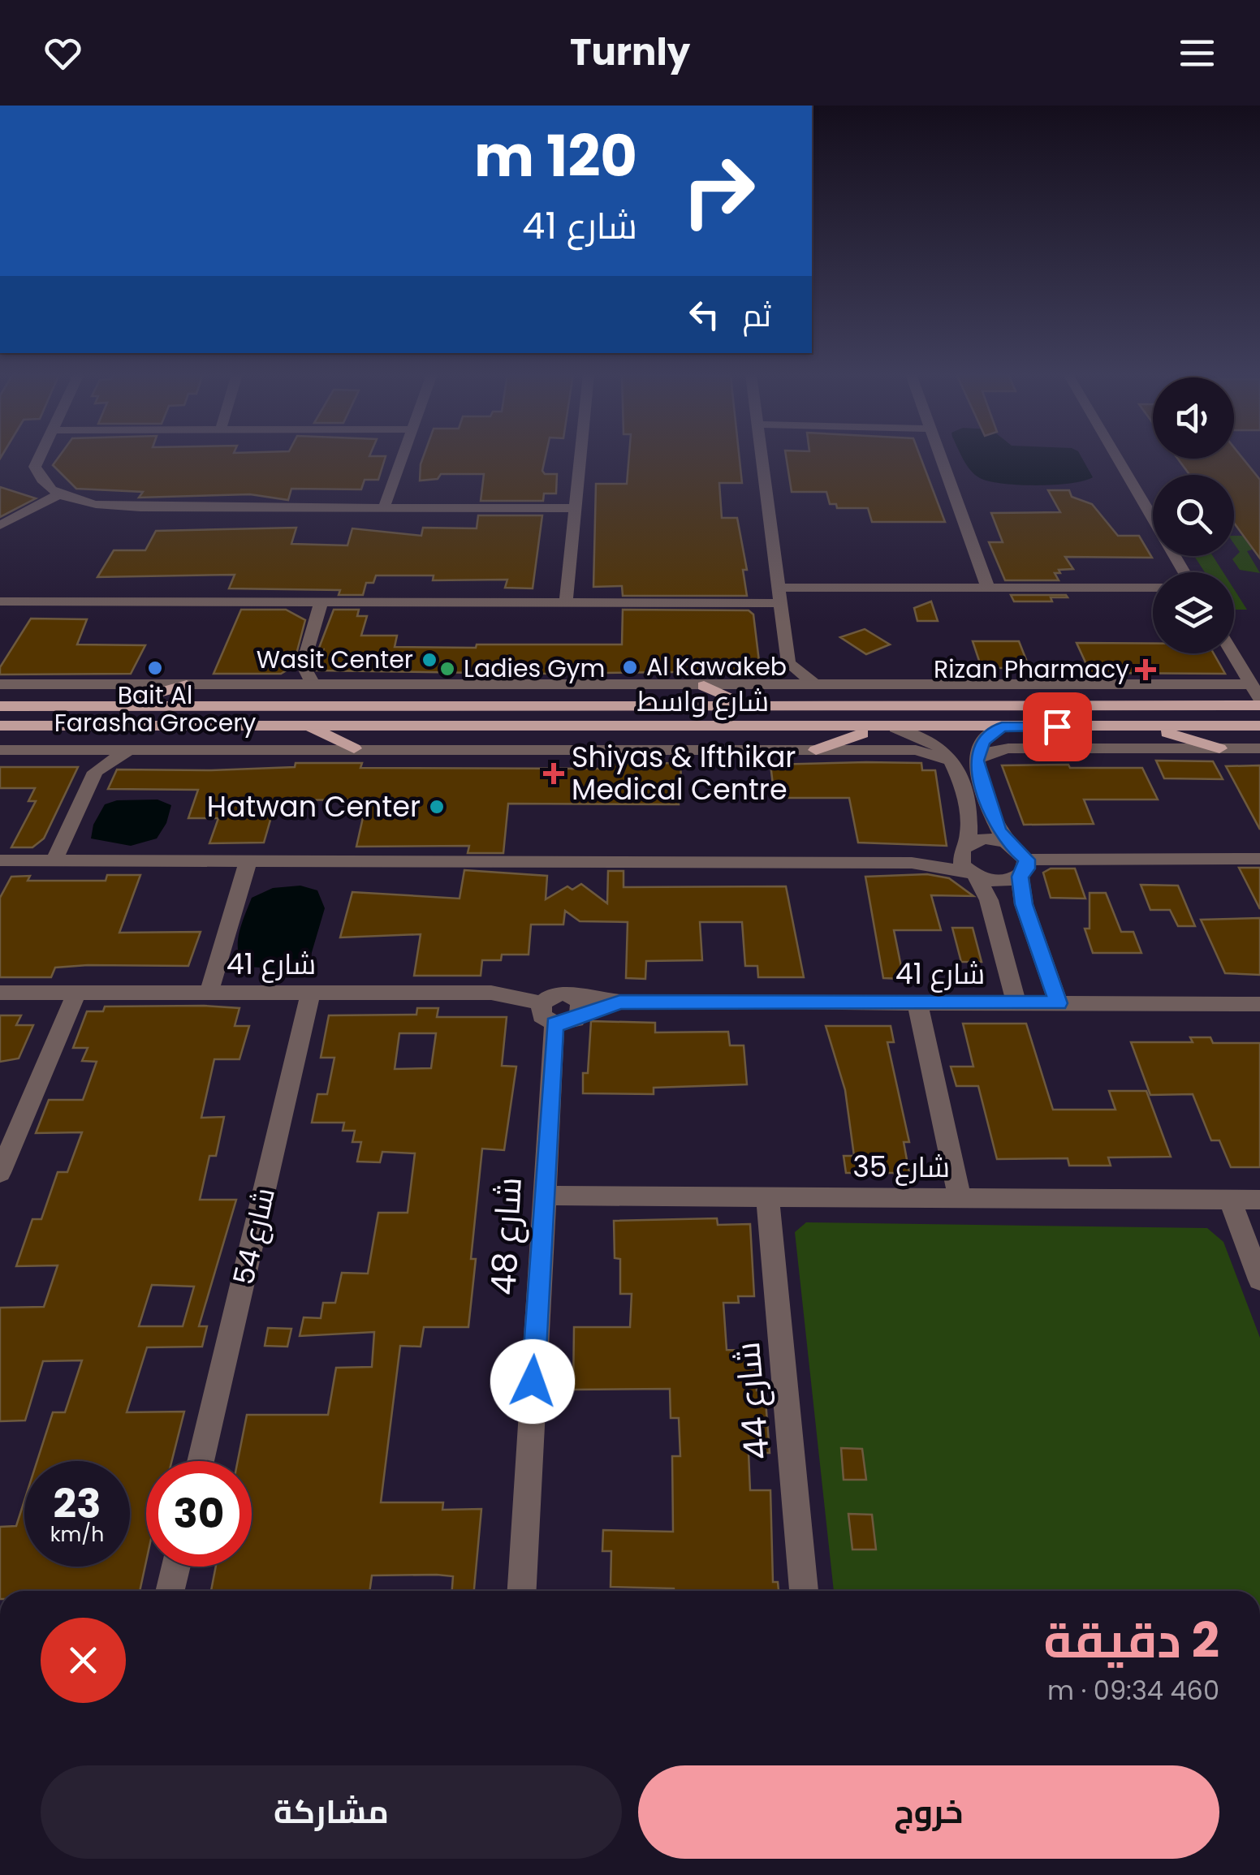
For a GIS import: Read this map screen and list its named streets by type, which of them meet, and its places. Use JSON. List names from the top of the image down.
{
  "streets": {
    "main road": ["شارع واسط"],
    "street": [
      "شارع 41",
      "شارع 35",
      "شارع 54",
      "شارع 48",
      "شارع 44"
    ]
  },
  "crossings": [
    ["شارع 41", "شارع 54"],
    ["شارع 41", "شارع 48"],
    ["شارع 35", "شارع 48"],
    ["شارع 35", "شارع 44"]
  ],
  "places": {
    "other": [
      "Wasit Center",
      "Al Kawakeb",
      "Bait Al Farasha Grocery",
      "Ladies Gym",
      "Hatwan Center"
    ],
    "health": ["Rizan Pharmacy", "Shiyas & Ifthikar Medical Centre"]
  },
  "page": {
    "header": "Turnly",
    "turn": ["120 m", "شارع 41"],
    "then": "ثم",
    "speed": "23 km/h",
    "limit": "30",
    "heading": ["2 دقيقة", "460 m · 09:34"],
    "buttons": ["خروج", "مشاركة"]
  }
}
